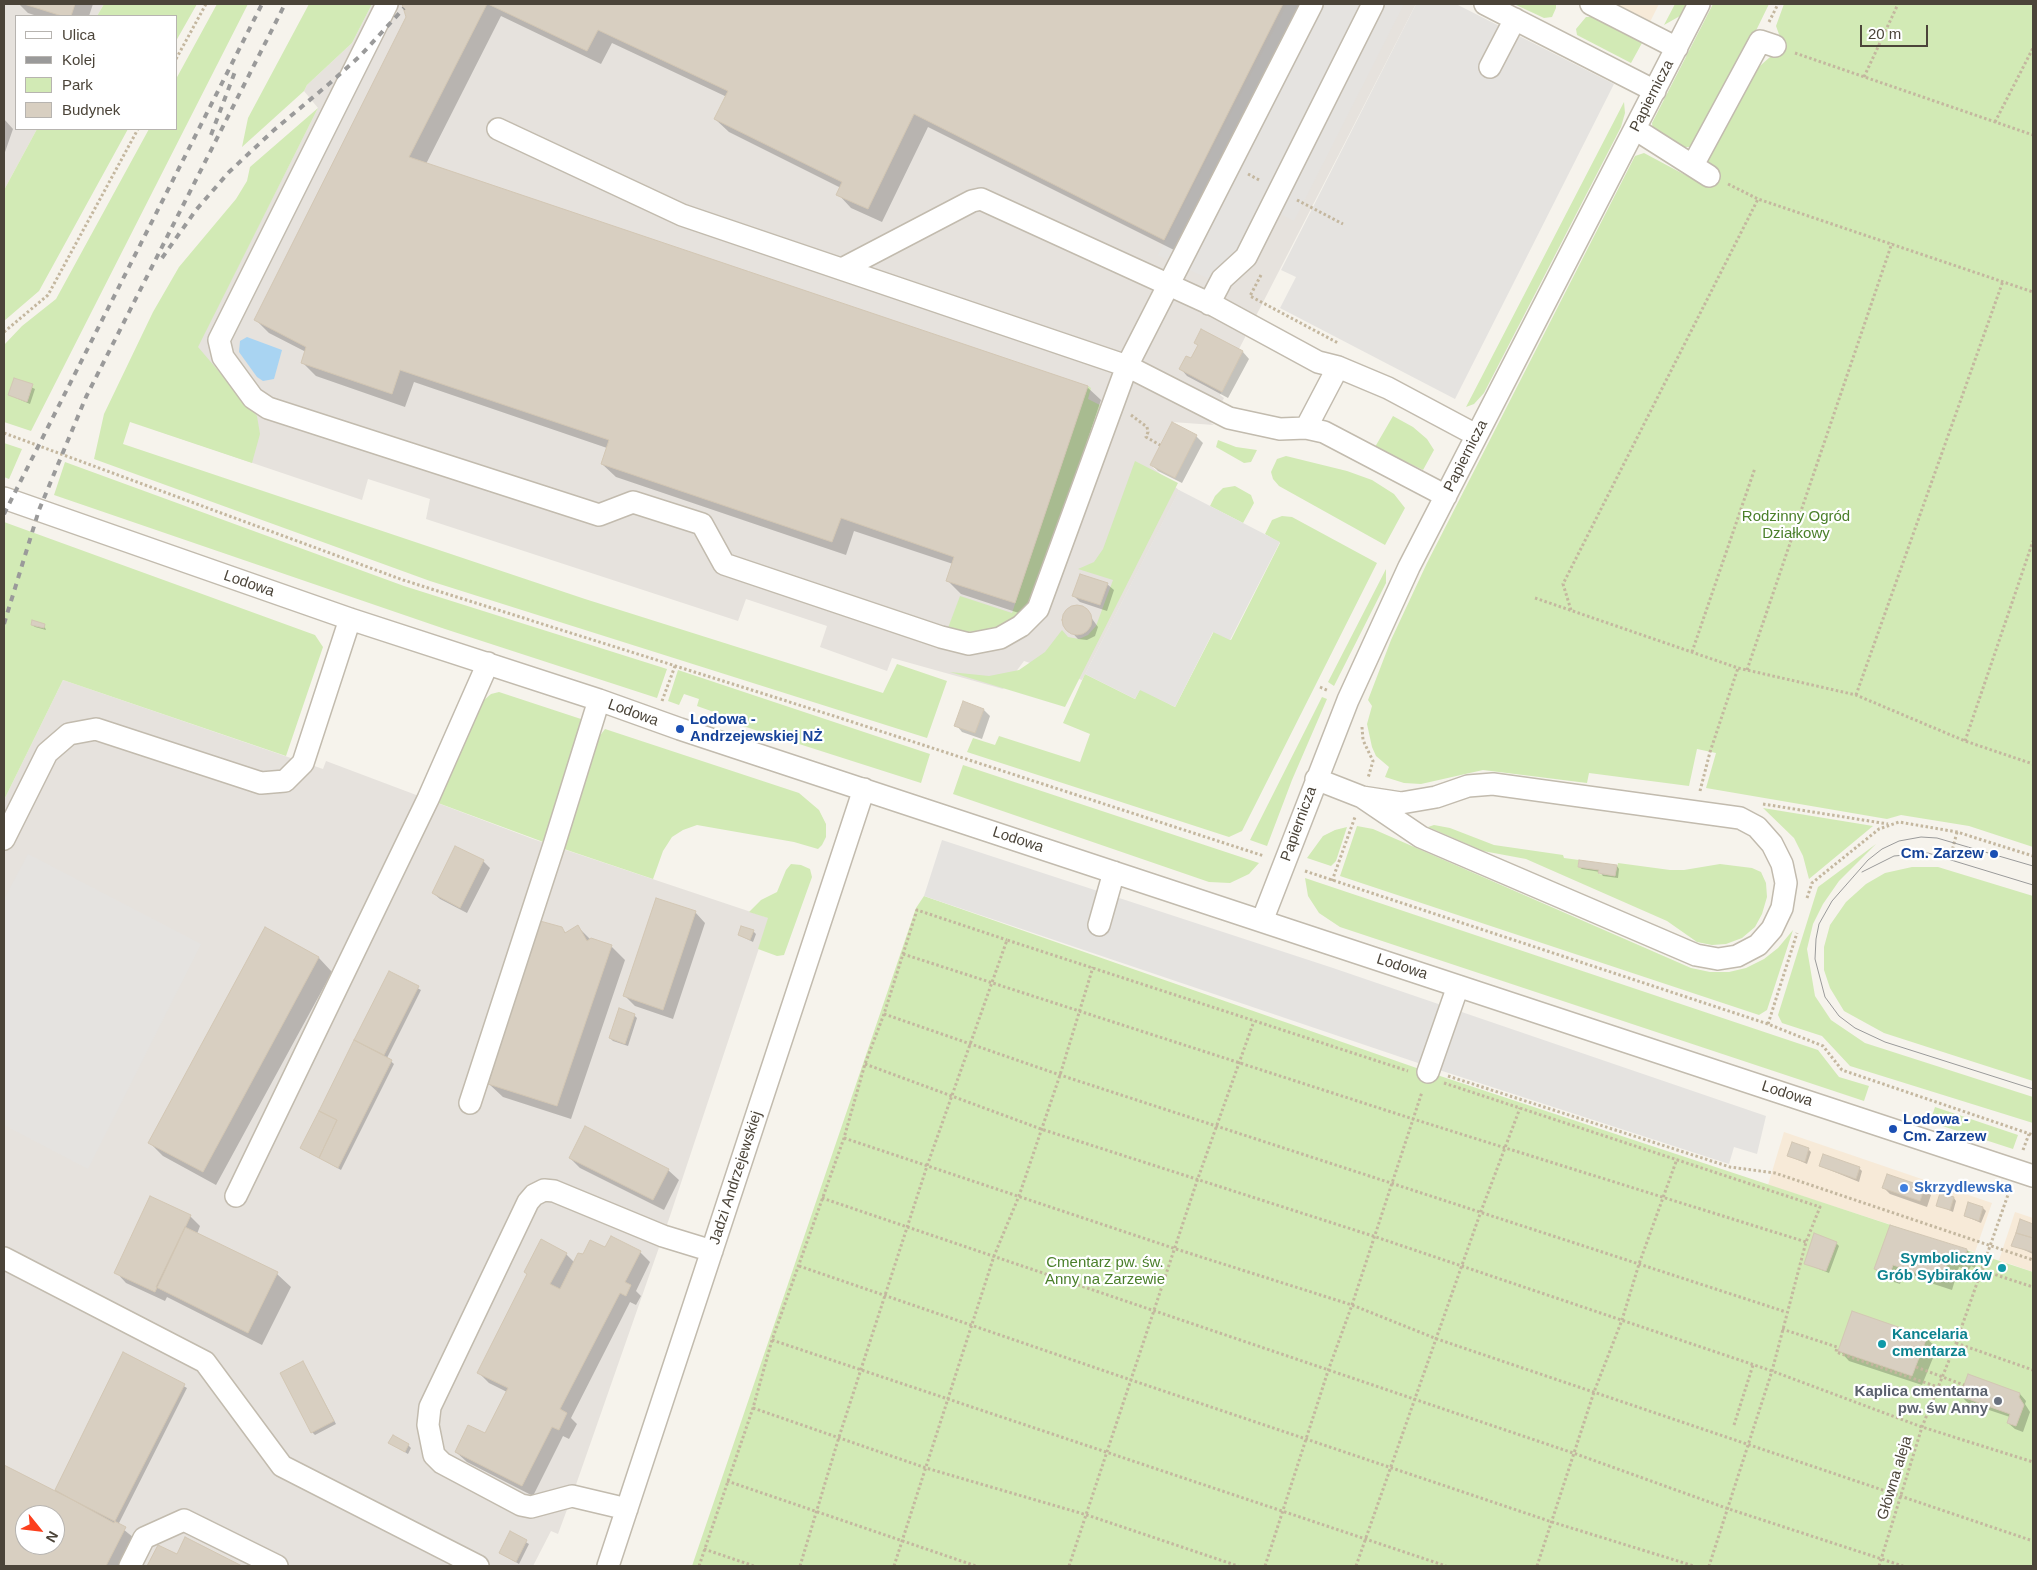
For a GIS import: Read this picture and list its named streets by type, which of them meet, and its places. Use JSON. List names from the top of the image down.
{
  "streets": {
    "street": ["Papiernicza", "Lodowa", "Jadzi Andrzejewskiej"],
    "path": ["Główna aleja"]
  },
  "crossings": [
    ["Papiernicza", "Lodowa"],
    ["Lodowa", "Jadzi Andrzejewskiej"]
  ],
  "parks": ["Rodzinny Ogród Działkowy", "Cmentarz pw. św. Anny na Zarzewie"],
  "places": [
    "Lodowa - Andrzejewskiej NŻ",
    "Cm. Zarzew",
    "Lodowa - Cm. Zarzew",
    "Skrzydlewska",
    "Symboliczny Grób Sybiraków",
    "Kancelaria cmentarza",
    "Kaplica cmentarna pw. św Anny"
  ],
  "legend": [
    "Ulica",
    "Kolej",
    "Park",
    "Budynek"
  ],
  "scale_bar": "20 m",
  "north": "bottom right"
}
